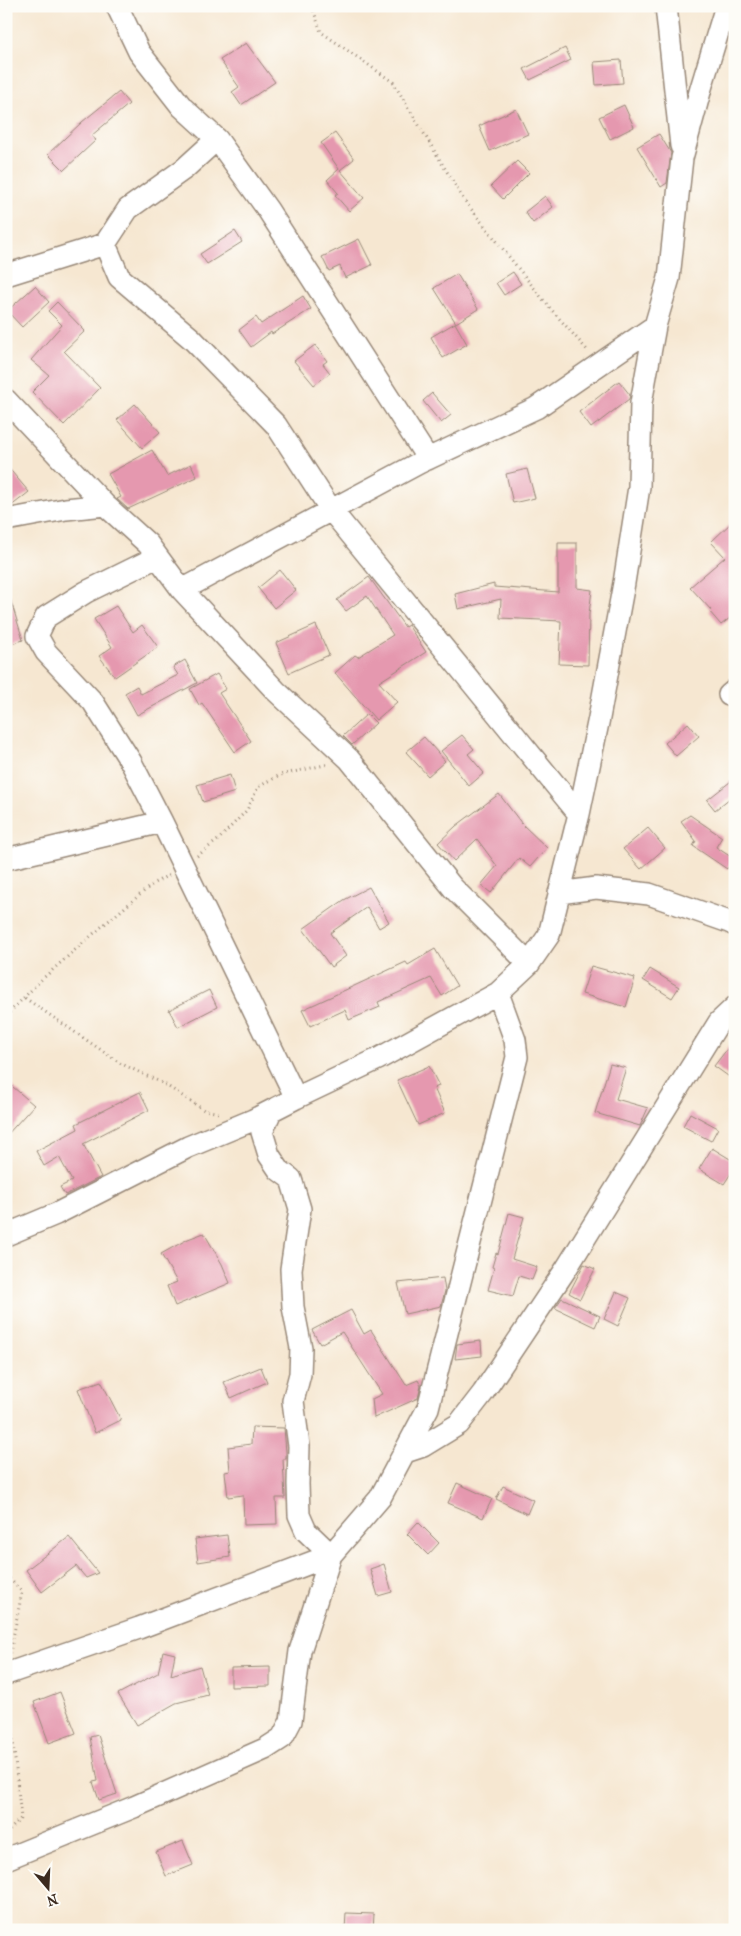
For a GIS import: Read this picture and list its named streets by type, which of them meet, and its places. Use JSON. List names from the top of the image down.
{
  "north": "bottom"
}
